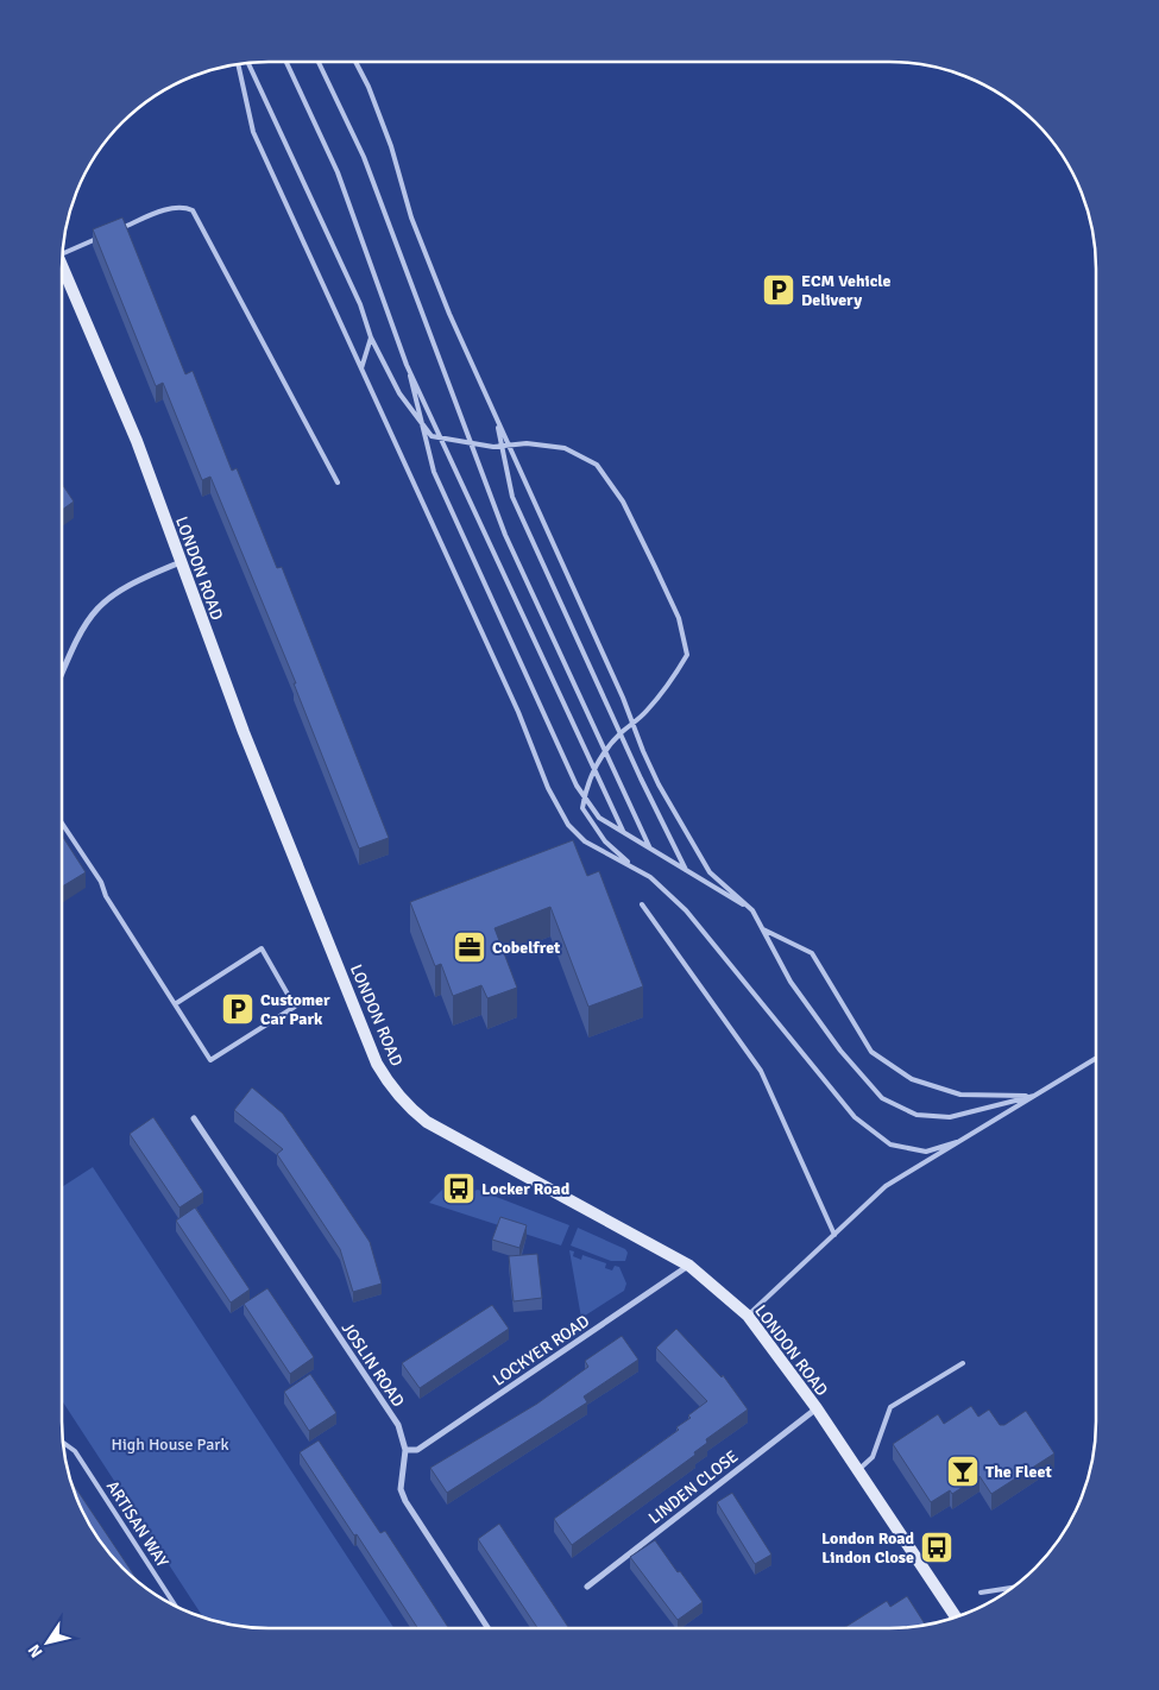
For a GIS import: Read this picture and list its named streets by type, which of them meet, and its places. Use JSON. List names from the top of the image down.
{
  "streets": {
    "street": [
      "LONDON ROAD",
      "LOCKYER ROAD",
      "JOSLIN ROAD",
      "LINDEN CLOSE"
    ],
    "lane": ["ARTISAN WAY"]
  },
  "crossings": [
    ["LONDON ROAD", "LOCKYER ROAD"],
    ["LONDON ROAD", "LINDEN CLOSE"],
    ["LOCKYER ROAD", "JOSLIN ROAD"]
  ],
  "parks": ["High House Park"],
  "places": {
    "parking": ["ECM Vehicle Delivery", "Customer Car Park"],
    "office": ["Cobelfret"],
    "bus stop": ["Locker Road", "London Road Lindon Close"],
    "bar": ["The Fleet"]
  },
  "north": "bottom left"
}
